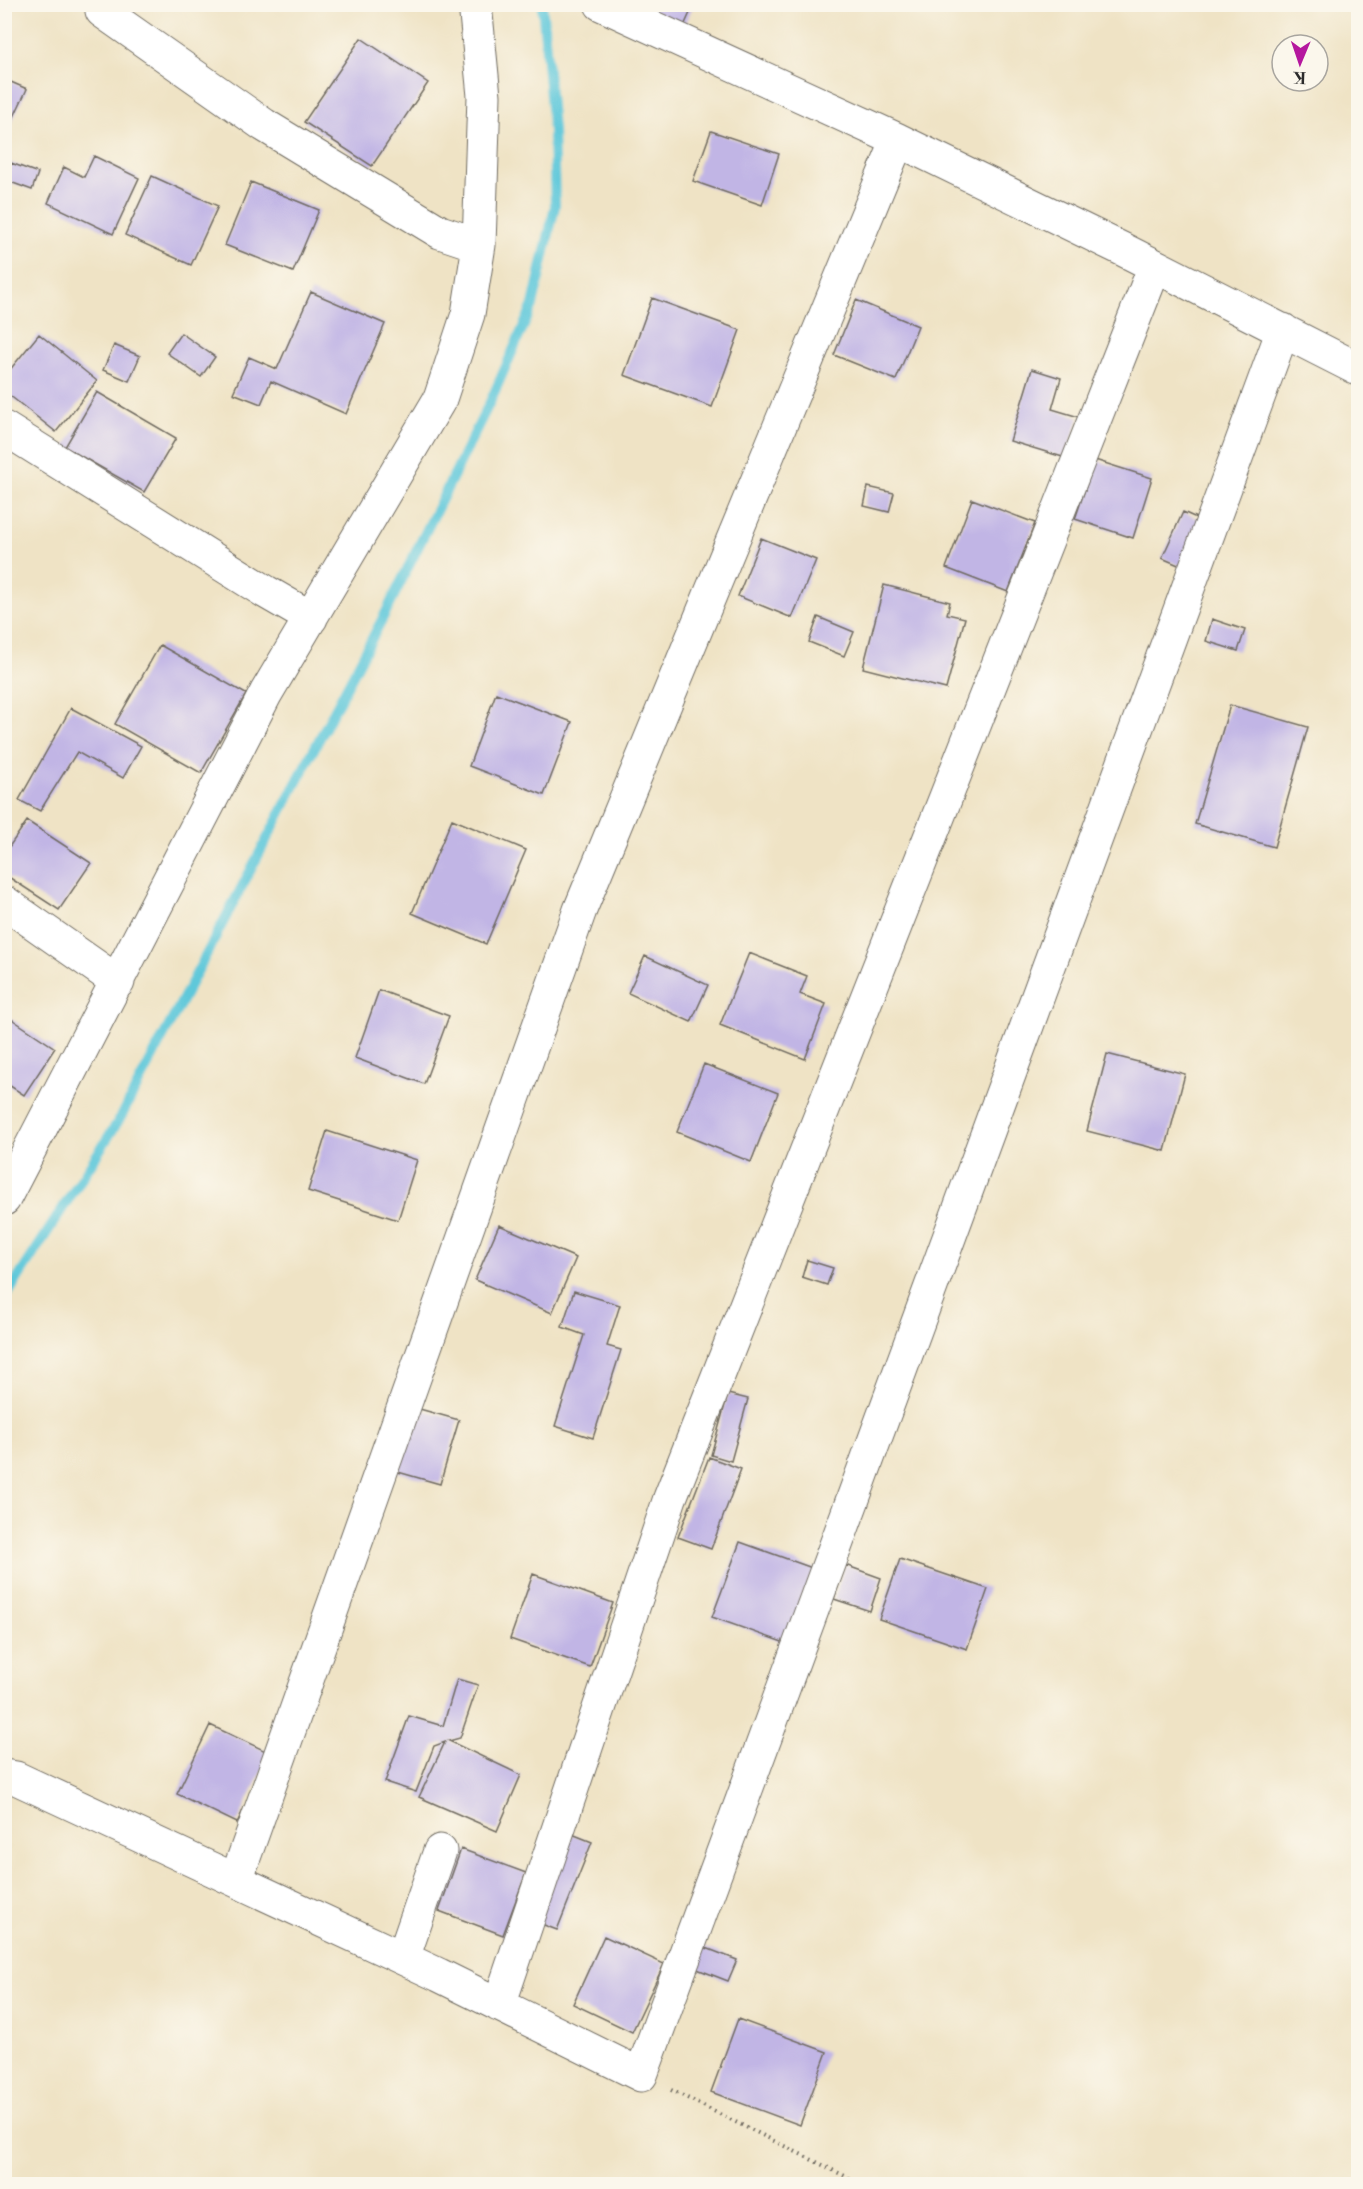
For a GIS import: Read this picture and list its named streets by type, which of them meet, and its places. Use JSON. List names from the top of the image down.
{
  "north": "bottom"
}
